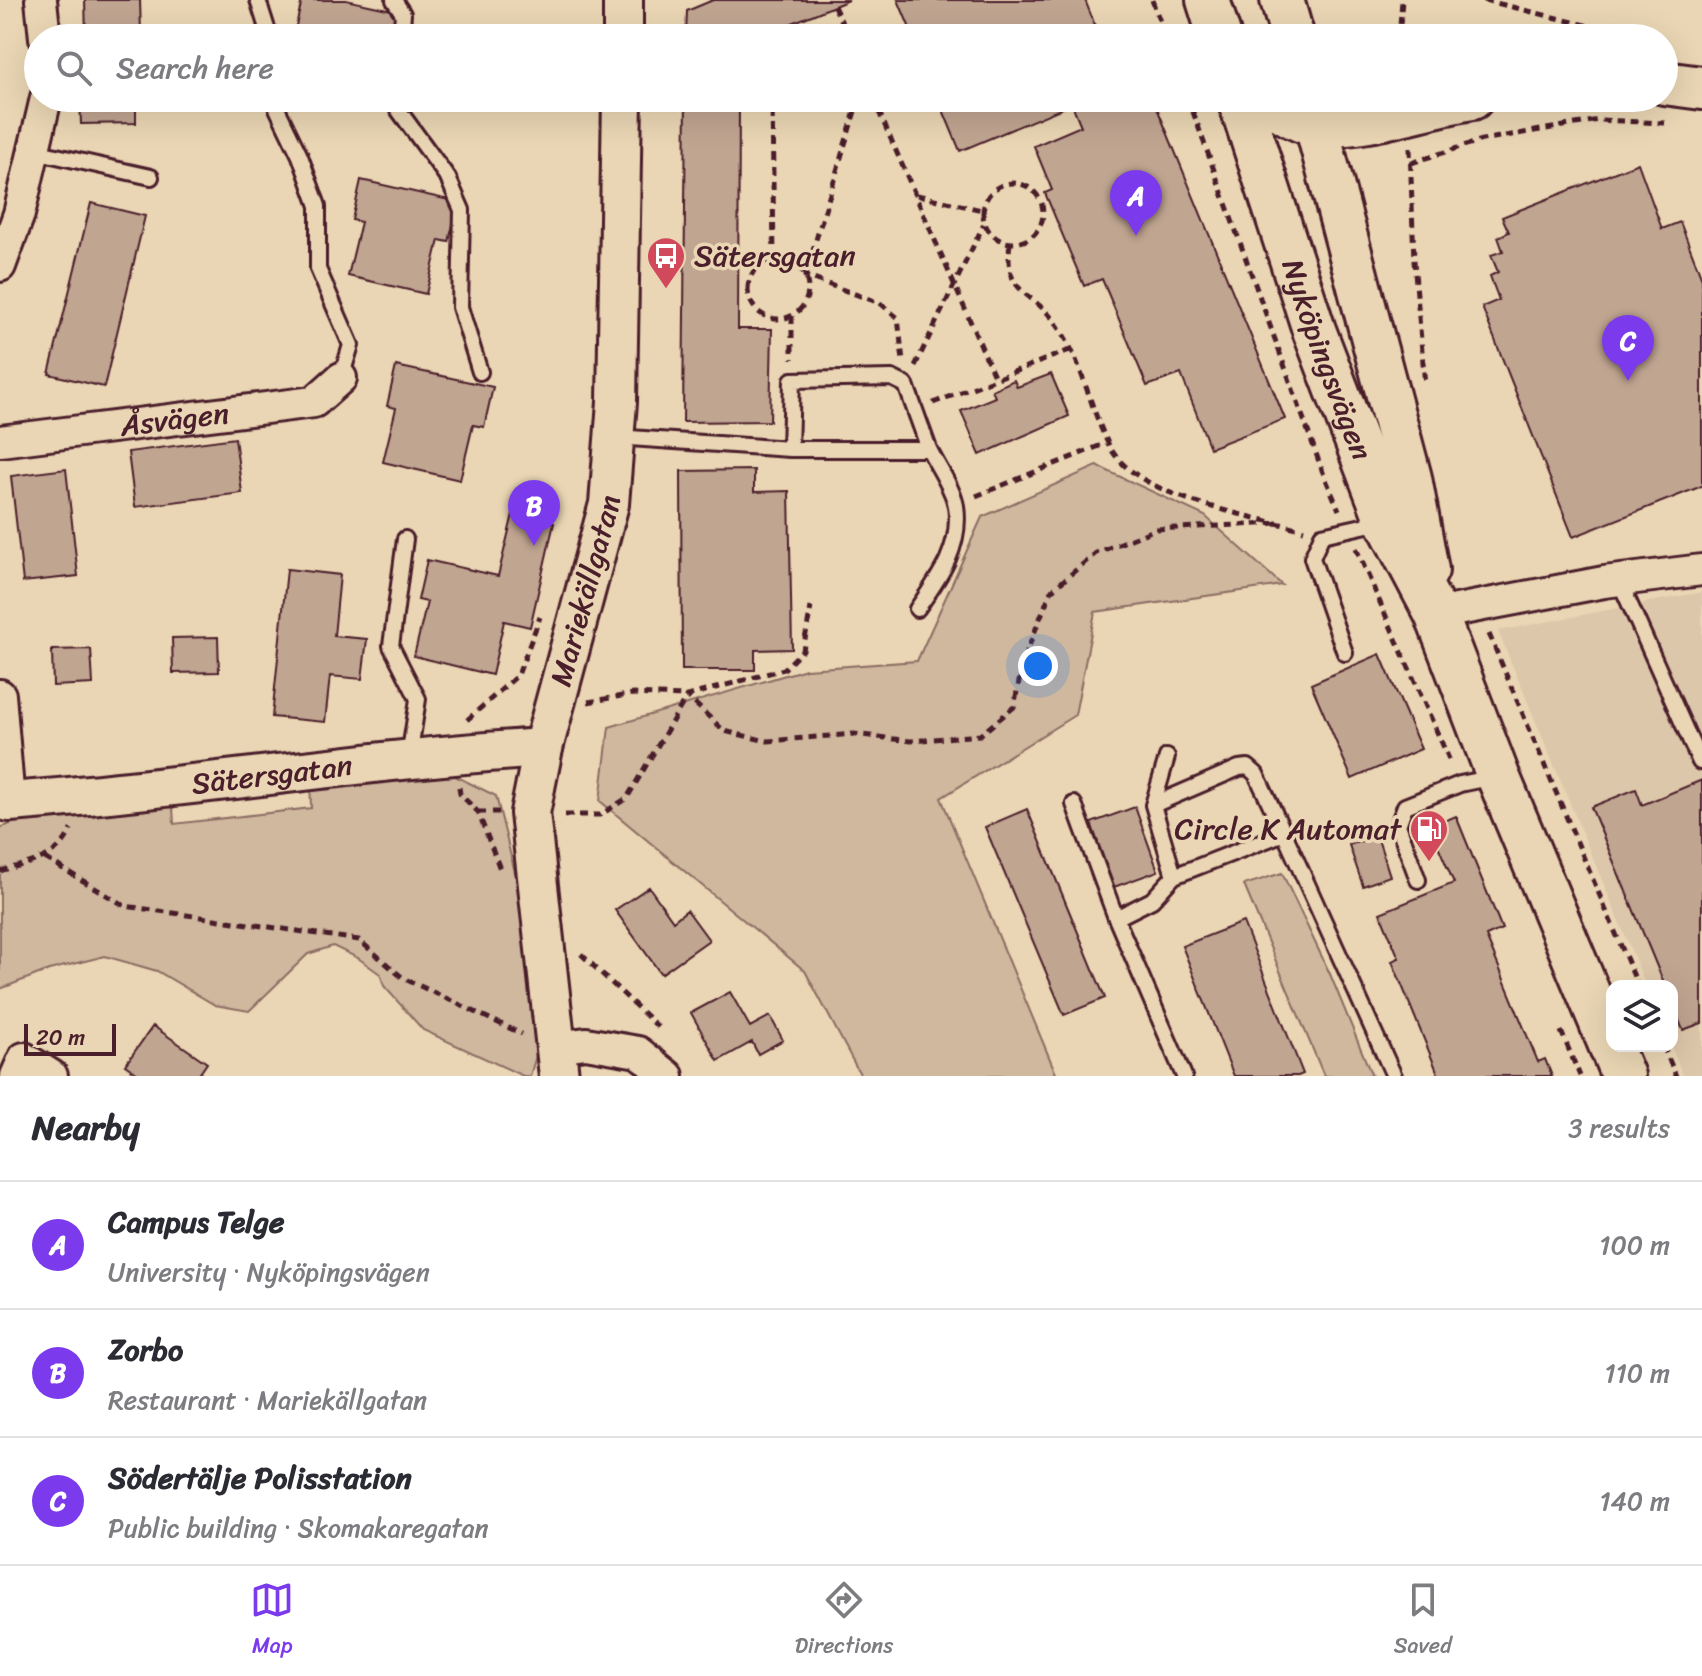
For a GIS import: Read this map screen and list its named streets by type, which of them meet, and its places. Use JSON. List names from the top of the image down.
{
  "streets": {
    "main road": ["Nyköpingsvägen"],
    "street": ["Åsvägen", "Mariekällgatan", "Sätersgatan"]
  },
  "crossings": [
    ["Mariekällgatan", "Sätersgatan"]
  ],
  "places": {
    "bus stop": ["Sätersgatan"],
    "fuel station": ["Circle K Automat"]
  },
  "scale_bar": "20 m",
  "page": {
    "search": "Search here",
    "pins": ["A", "C", "B"],
    "scale": "20 m",
    "heading": ["Nearby", "3 results"],
    "list": [
      {
        "mark": "A",
        "name": "Campus Telge",
        "note": "University · Nyköpingsvägen",
        "value": "100 m"
      },
      {
        "mark": "B",
        "name": "Zorbo",
        "note": "Restaurant · Mariekällgatan",
        "value": "110 m"
      },
      {
        "mark": "C",
        "name": "Södertälje Polisstation",
        "note": "Public building · Skomakaregatan",
        "value": "140 m"
      }
    ],
    "nav": ["Map", "Directions", "Saved"]
  }
}
